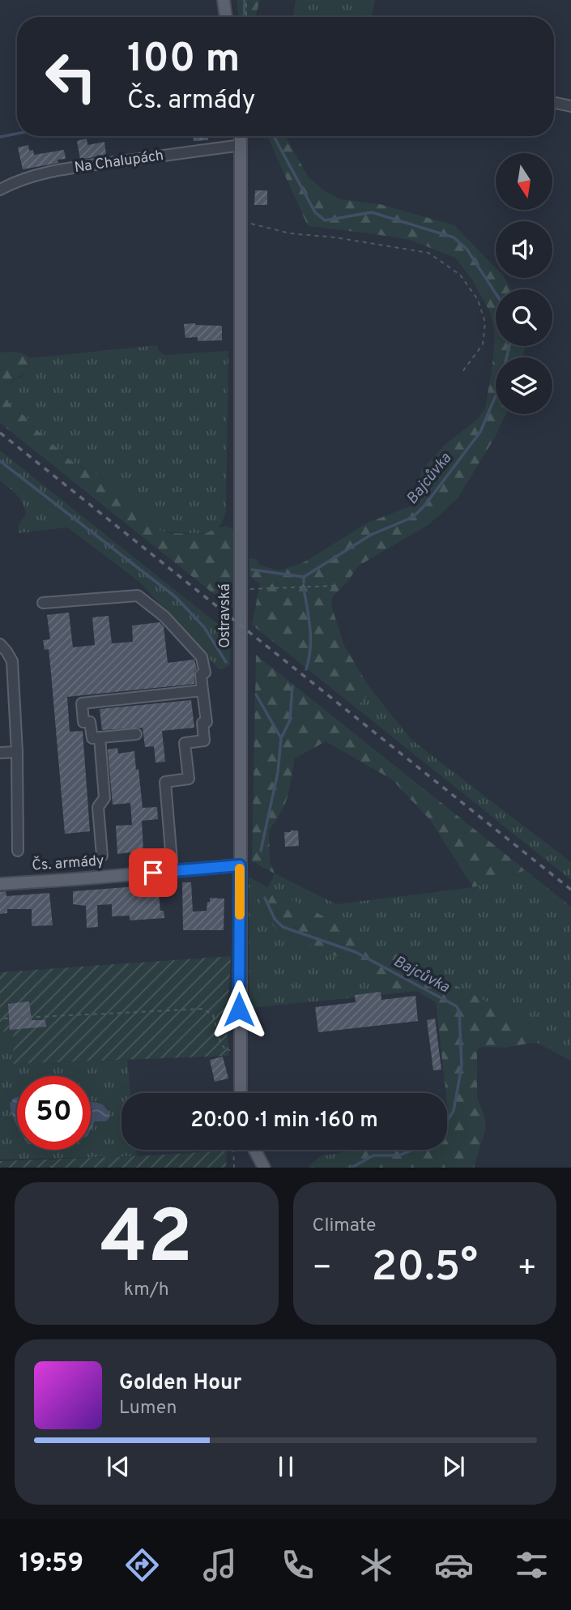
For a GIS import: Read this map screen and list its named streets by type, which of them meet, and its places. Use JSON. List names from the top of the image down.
{
  "streets": {
    "main road": ["Ostravská", "Čs. armády"],
    "street": ["Na Chalupách"]
  },
  "crossings": [
    ["Na Chalupách", "Ostravská"],
    ["Ostravská", "Čs. armády"]
  ],
  "water": ["Bajcůvka"],
  "north": "bottom",
  "page": {
    "turn": ["100 m", "Čs. armády"],
    "limit": "50",
    "trip": "20:00 · 1 min · 160 m",
    "tile": [
      ["42", "km/h"],
      "Climate"
    ],
    "heat": ["−", "20.5°", "+"],
    "song": ["Golden Hour", "Lumen"],
    "tabs": "19:59"
  }
}
